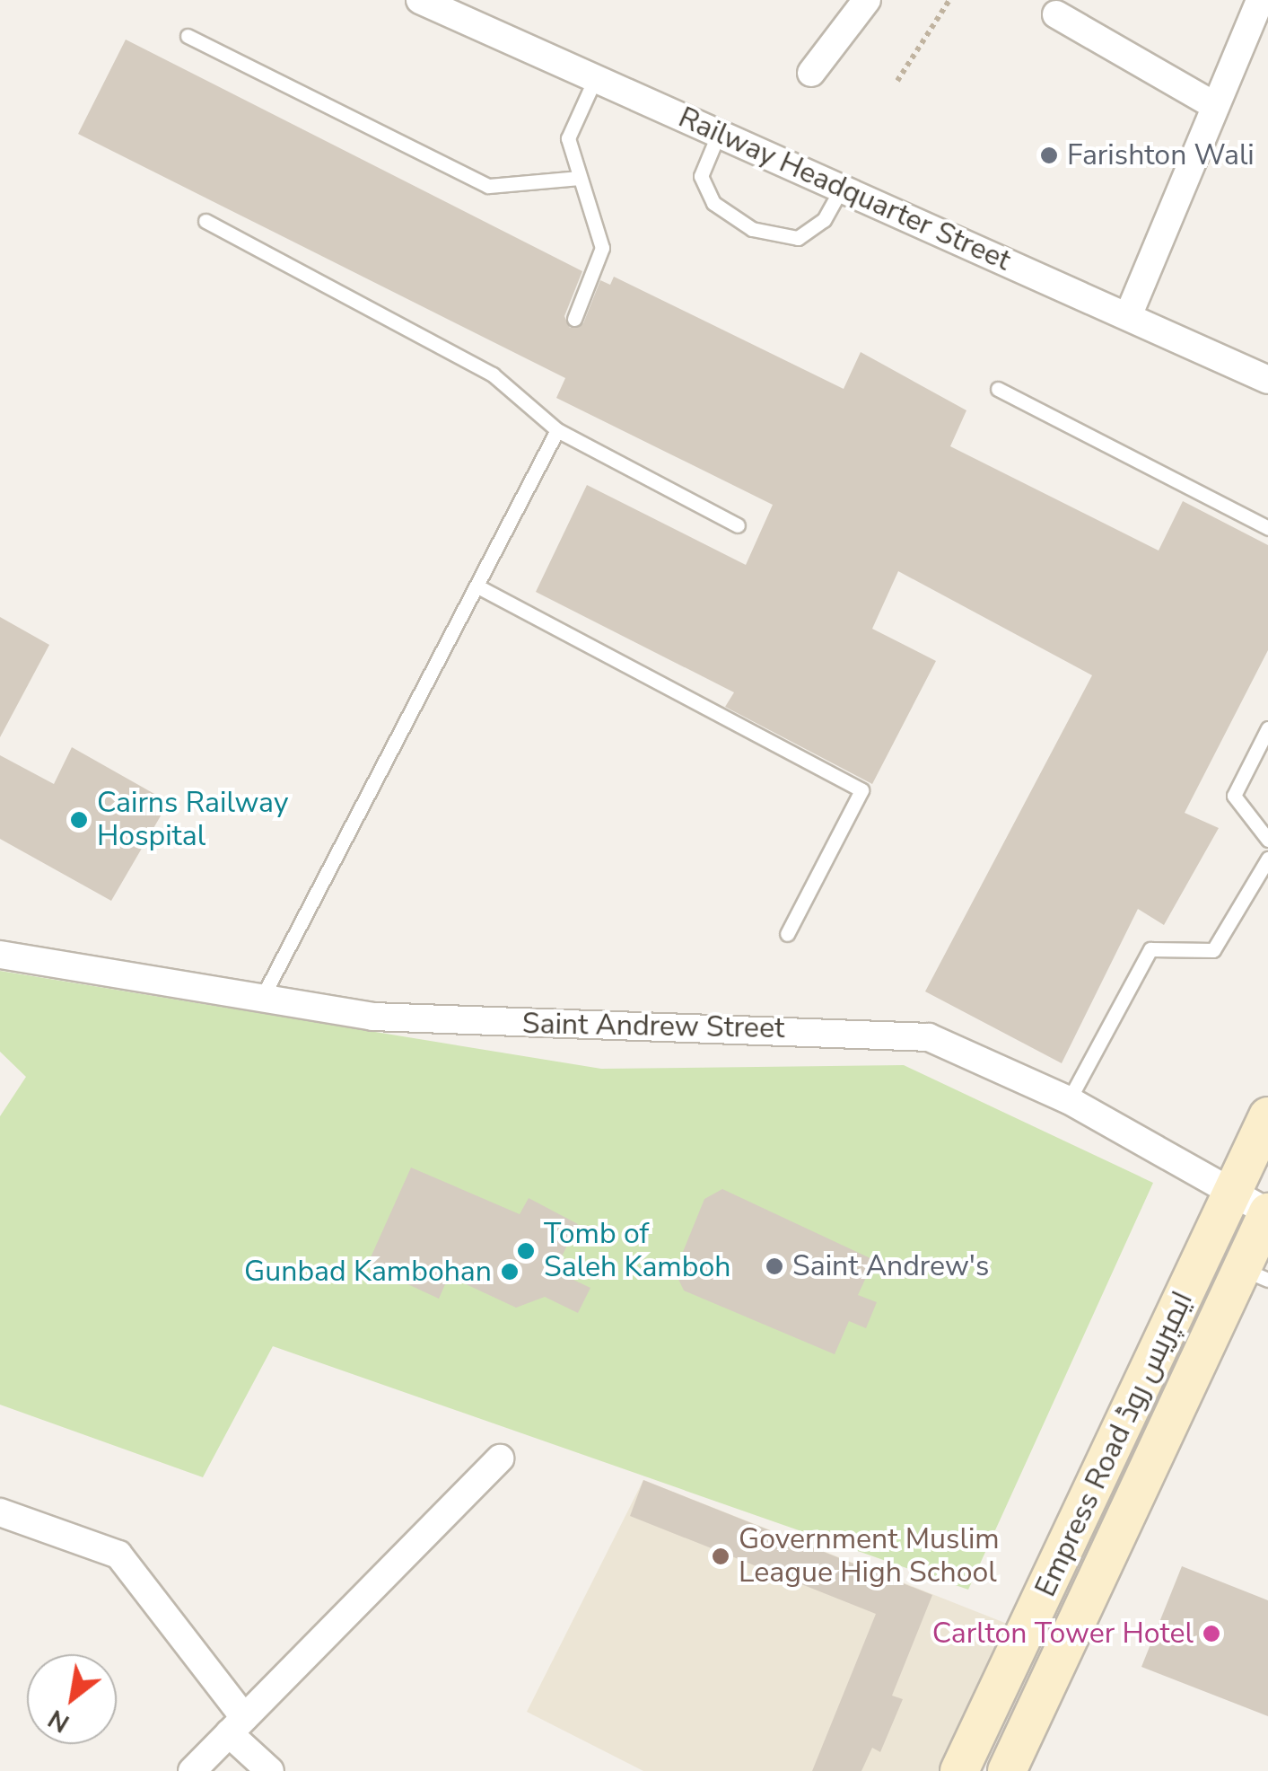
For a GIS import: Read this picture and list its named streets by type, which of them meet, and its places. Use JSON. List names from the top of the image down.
{
  "streets": {
    "main road": ["Empress Road ایمپریس روڈ"],
    "street": ["Railway Headquarter Street", "Saint Andrew Street"]
  },
  "crossings": [
    ["Saint Andrew Street", "Empress Road ایمپریس روڈ"]
  ],
  "places": [
    "Farishton Wali",
    "Cairns Railway Hospital",
    "Tomb of Saleh Kamboh",
    "Saint Andrew's",
    "Gunbad Kambohan",
    "Government Muslim League High School",
    "Carlton Tower Hotel"
  ],
  "north": "bottom left"
}
